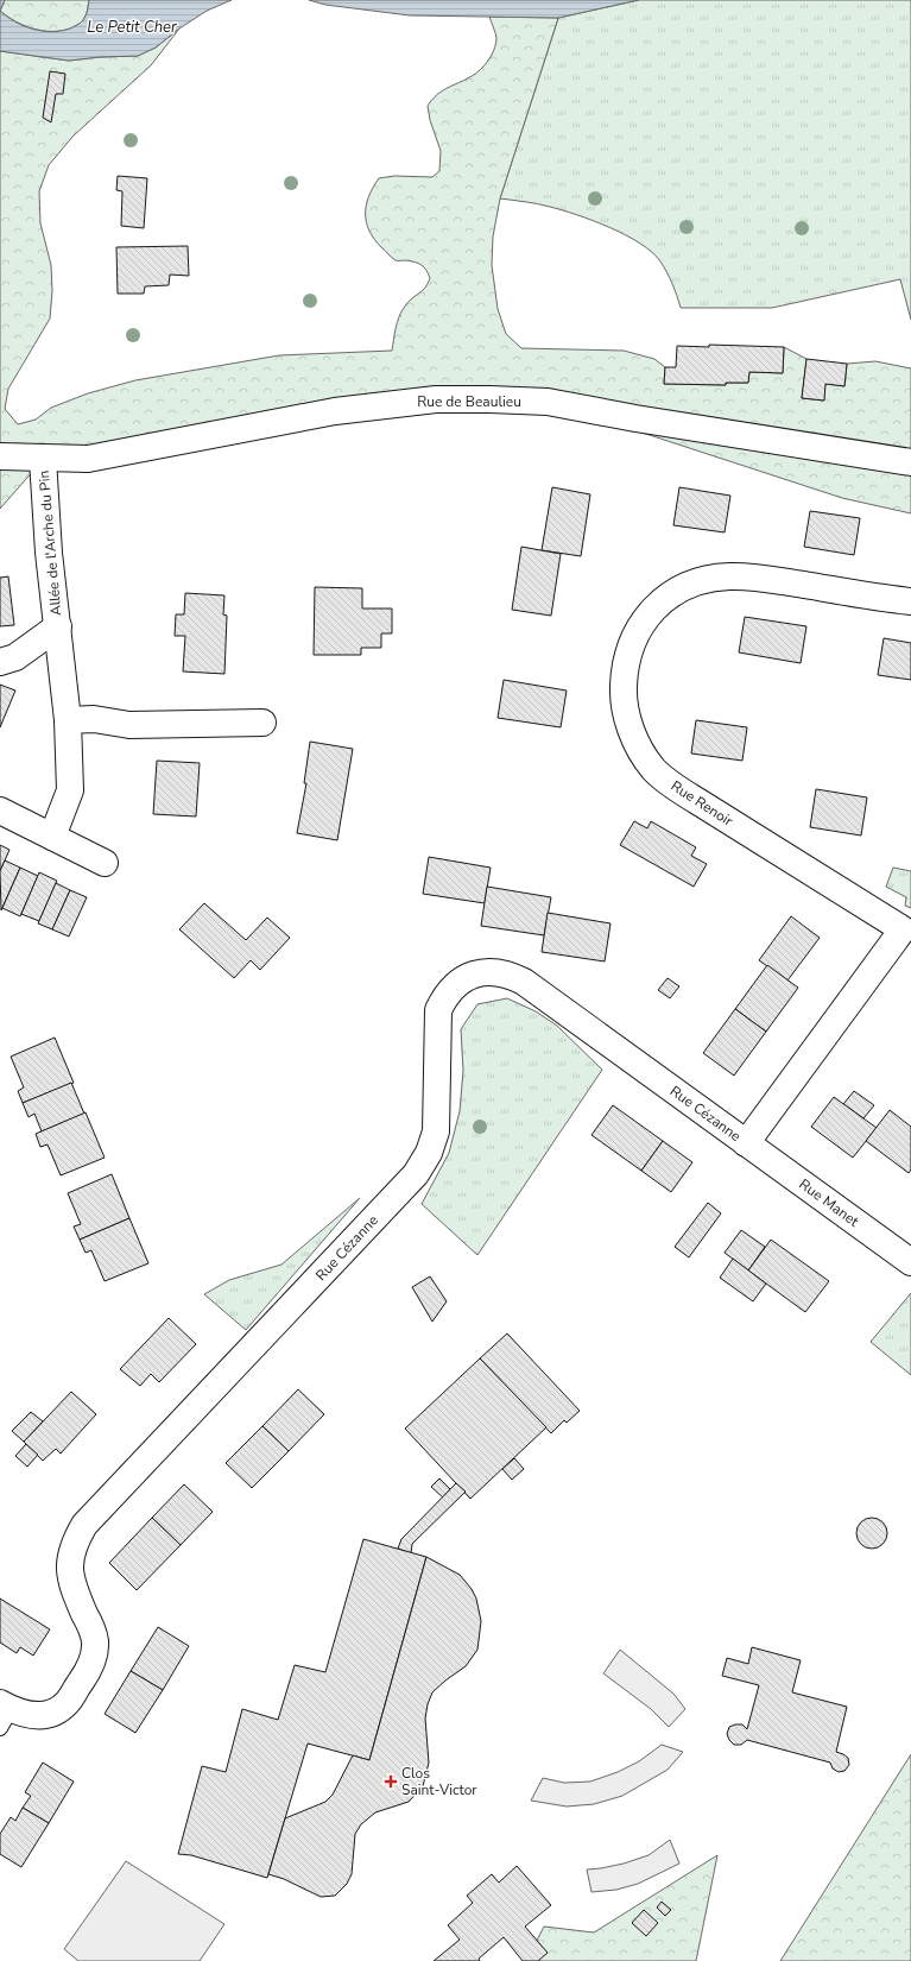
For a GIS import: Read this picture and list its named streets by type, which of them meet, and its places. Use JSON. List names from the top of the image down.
{
  "streets": {
    "street": [
      "Rue de Beaulieu",
      "Allée de l'Arche du Pin",
      "Rue Renoir",
      "Rue Cézanne",
      "Rue Manet"
    ]
  },
  "crossings": [
    ["Rue de Beaulieu", "Allée de l'Arche du Pin"],
    ["Rue Renoir", "Rue Cézanne"],
    ["Rue Renoir", "Rue Manet"],
    ["Rue Cézanne", "Rue Manet"]
  ],
  "water": ["Le Petit Cher"],
  "places": {
    "health": ["Clos Saint-Victor"]
  }
}
